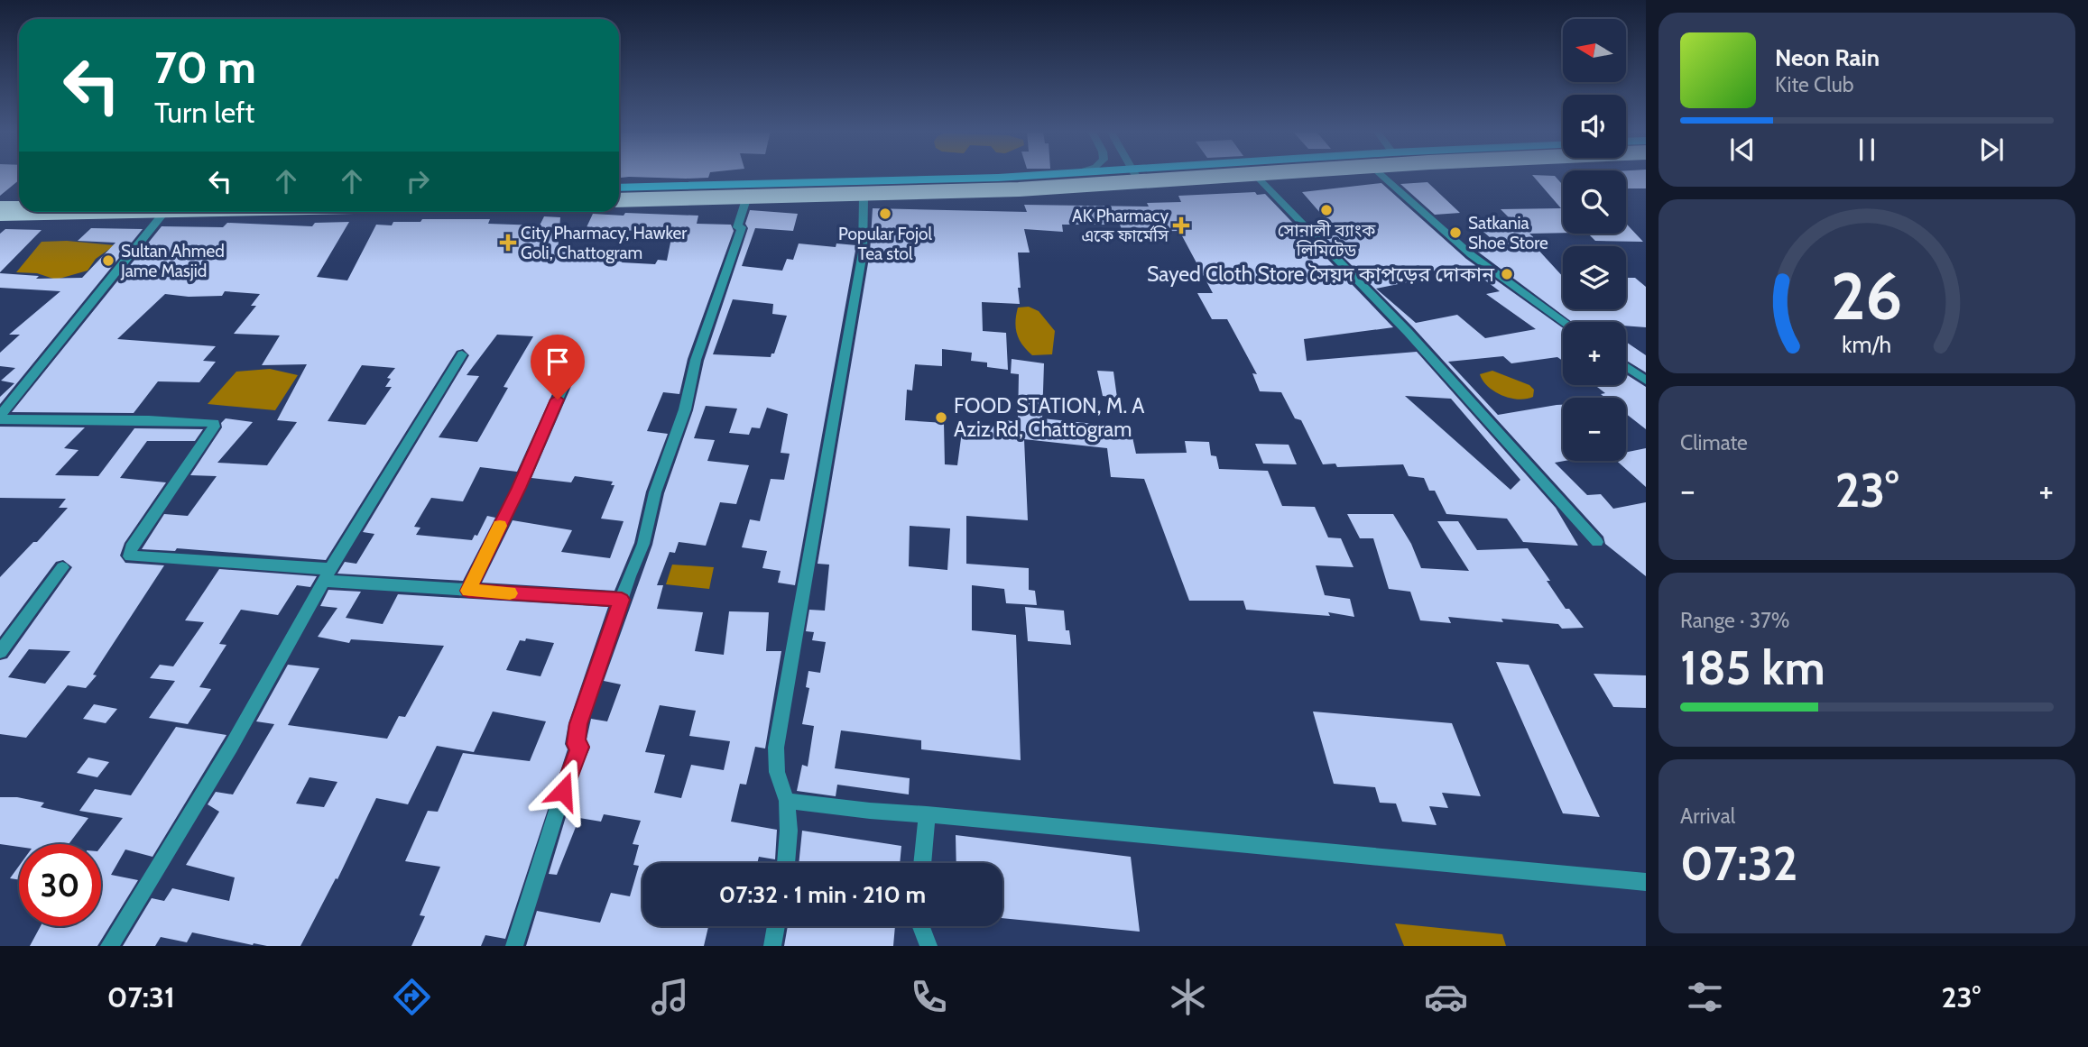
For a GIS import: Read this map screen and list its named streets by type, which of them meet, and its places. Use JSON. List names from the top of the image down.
{
  "places": {
    "other": [
      "সোনালী ব্যাংক লিমিটেড",
      "Popular Fojol Tea stol",
      "Satkania Shoe Store",
      "Sultan Ahmed Jame Masjid",
      "Sayed Cloth Store সৈয়দ কাপড়ের দোকান",
      "FOOD STATION, M. A Aziz Rd, Chattogram"
    ],
    "health": ["AK Pharmacy একে ফার্মেসি", "City Pharmacy, Hawker Goli, Chattogram"]
  },
  "north": "left",
  "page": {
    "map_buttons": ["+", "−"],
    "turn": ["70 m", "Turn left"],
    "song": ["Neon Rain", "Kite Club"],
    "tile": [
      "Climate",
      ["Range · 37%", "185 km"],
      ["Arrival", "07:32"]
    ],
    "heat": ["−", "23°", "+"],
    "limit": "30",
    "trip": "07:32 · 1 min · 210 m",
    "tabs": ["07:31", "23°"],
    "gauge": ["26", "km/h"]
  }
}
